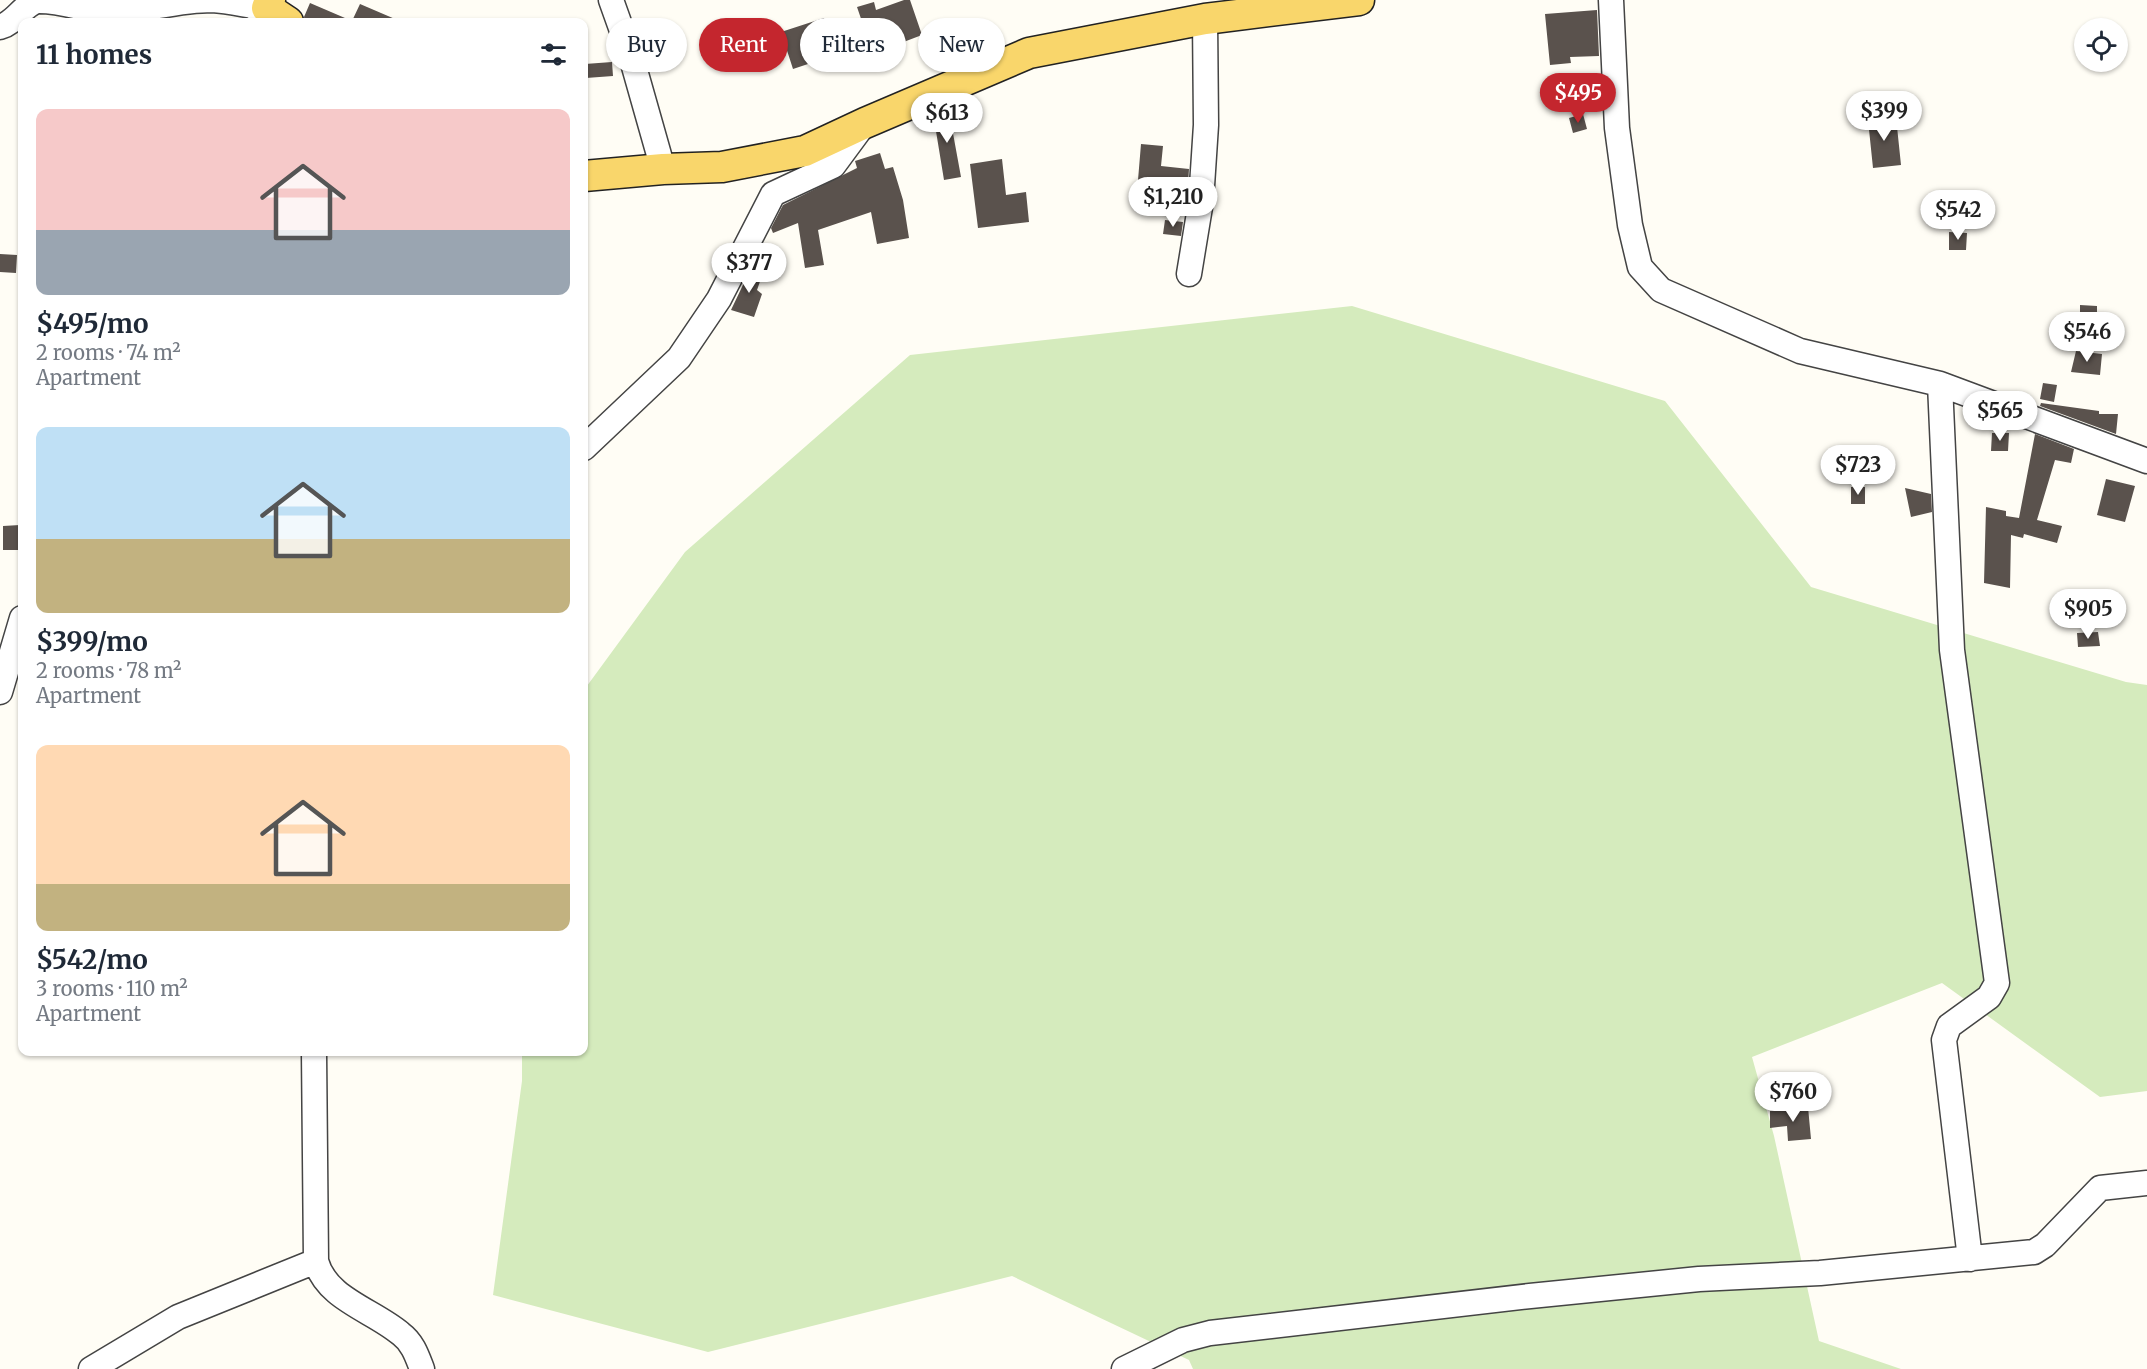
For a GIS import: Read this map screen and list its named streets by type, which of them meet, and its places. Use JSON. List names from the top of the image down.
{
  "page": {
    "chip": [
      "Buy",
      "Rent",
      "Filters",
      "New"
    ],
    "heading": "11 homes",
    "price": [
      "$495",
      "$399",
      "$613",
      "$1,210",
      "$542",
      "$377",
      "$546",
      "$565",
      "$723",
      "$905",
      "$760"
    ],
    "list": [
      {
        "name": "$495/mo",
        "note": "2 rooms · 74 m² · Apartment"
      },
      {
        "name": "$399/mo",
        "note": "2 rooms · 78 m² · Apartment"
      },
      {
        "name": "$542/mo",
        "note": "3 rooms · 110 m² · Apartment"
      }
    ]
  }
}
